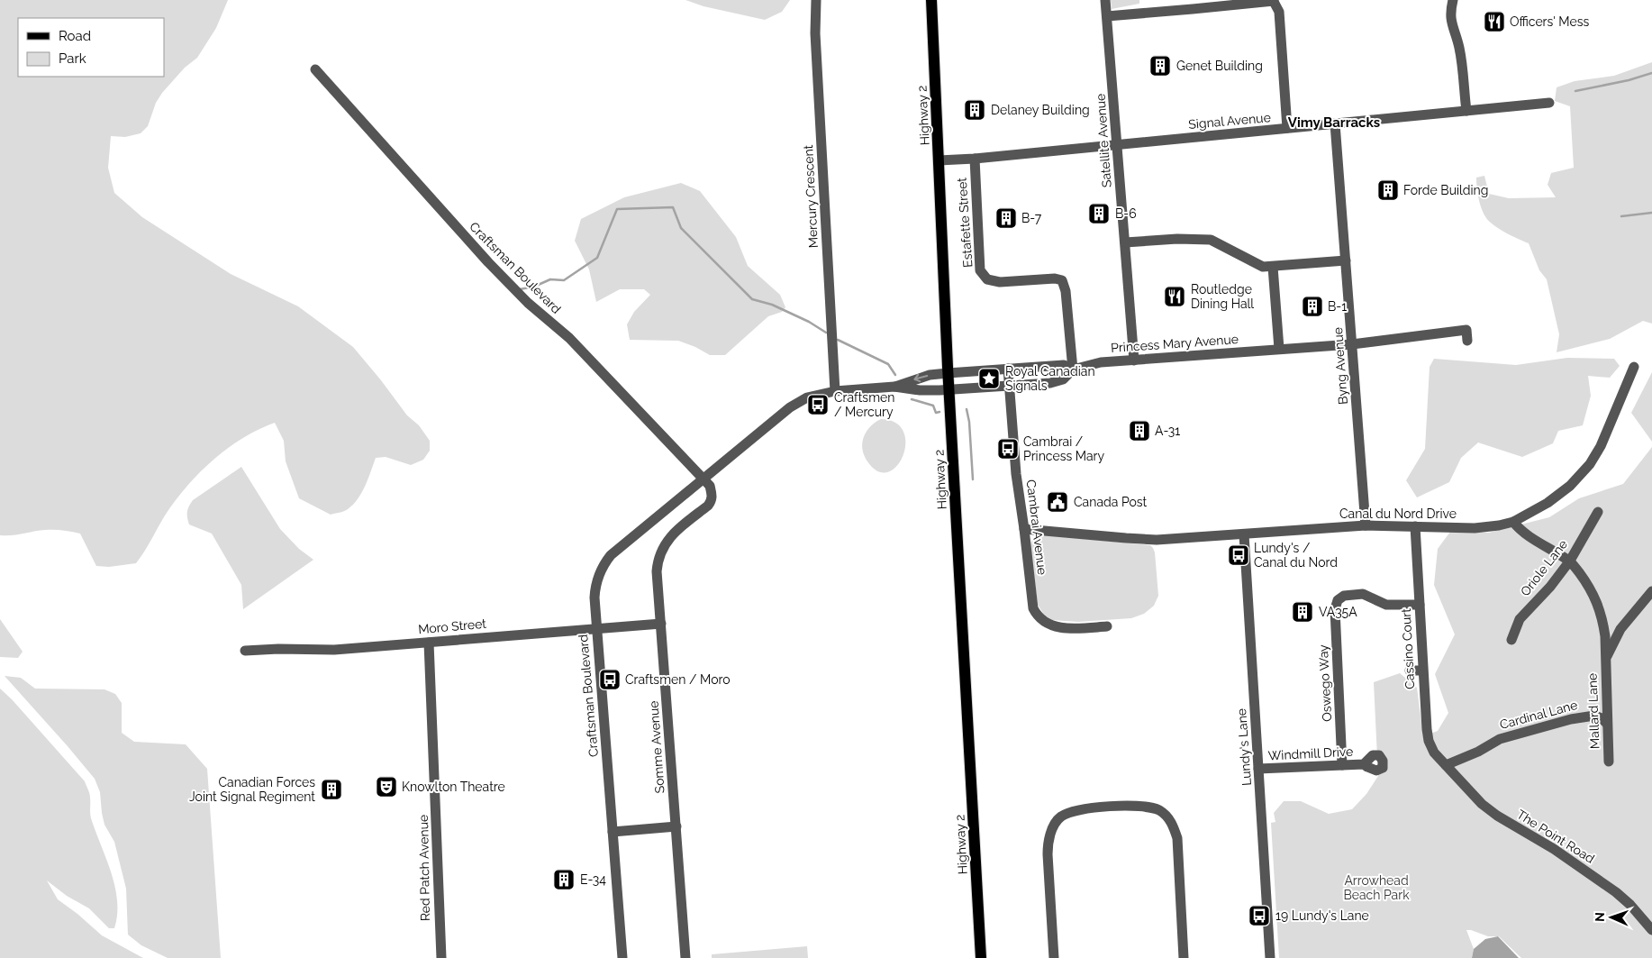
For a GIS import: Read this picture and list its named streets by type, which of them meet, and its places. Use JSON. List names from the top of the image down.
{
  "streets": {
    "main road": ["Highway 2"],
    "street": [
      "Signal Avenue",
      "Satellite Avenue",
      "Mercury Crescent",
      "Estafette Street",
      "Craftsman Boulevard",
      "Princess Mary Avenue",
      "Byng Avenue",
      "Canal du Nord Drive",
      "Cambrai Avenue",
      "Oriole Lane",
      "Moro Street",
      "Cassino Court",
      "Oswego Way",
      "Mallard Lane",
      "Cardinal Lane",
      "Somme Avenue",
      "Lundy's Lane",
      "Windmill Drive",
      "The Point Road",
      "Red Patch Avenue"
    ]
  },
  "crossings": [
    ["Highway 2", "Signal Avenue"],
    ["Highway 2", "Craftsman Boulevard"],
    ["Highway 2", "Princess Mary Avenue"],
    ["Signal Avenue", "Satellite Avenue"],
    ["Signal Avenue", "Estafette Street"],
    ["Signal Avenue", "Byng Avenue"],
    ["Satellite Avenue", "Princess Mary Avenue"],
    ["Mercury Crescent", "Craftsman Boulevard"],
    ["Estafette Street", "Princess Mary Avenue"],
    ["Craftsman Boulevard", "Princess Mary Avenue"],
    ["Craftsman Boulevard", "Moro Street"],
    ["Craftsman Boulevard", "Somme Avenue"],
    ["Princess Mary Avenue", "Byng Avenue"],
    ["Princess Mary Avenue", "Cambrai Avenue"],
    ["Byng Avenue", "Canal du Nord Drive"],
    ["Canal du Nord Drive", "Cambrai Avenue"],
    ["Canal du Nord Drive", "Cassino Court"],
    ["Canal du Nord Drive", "Mallard Lane"],
    ["Canal du Nord Drive", "Lundy's Lane"],
    ["Oriole Lane", "Mallard Lane"],
    ["Moro Street", "Somme Avenue"],
    ["Moro Street", "Red Patch Avenue"],
    ["Cassino Court", "Oswego Way"],
    ["Cassino Court", "Cardinal Lane"],
    ["Cassino Court", "The Point Road"],
    ["Oswego Way", "Windmill Drive"],
    ["Mallard Lane", "Cardinal Lane"],
    ["Cardinal Lane", "The Point Road"],
    ["Lundy's Lane", "Windmill Drive"]
  ],
  "districts": ["Vimy Barracks"],
  "parks": ["Arrowhead Beach Park"],
  "places": {
    "restaurant": ["Officers' Mess", "Routledge Dining Hall"],
    "building": [
      "Genet Building",
      "Delaney Building",
      "Forde Building",
      "B-6",
      "B-7",
      "B-1",
      "A-31",
      "VA35A",
      "Canadian Forces Joint Signal Regiment",
      "E-34"
    ],
    "place": ["Royal Canadian Signals"],
    "bus stop": [
      "Craftsmen / Mercury",
      "Cambrai / Princess Mary",
      "Lundy's / Canal du Nord",
      "Craftsmen / Moro",
      "19 Lundy's Lane"
    ],
    "public building": ["Canada Post"],
    "theatre": ["Knowlton Theatre"]
  },
  "legend": ["Road", "Park"],
  "north": "left"
}
